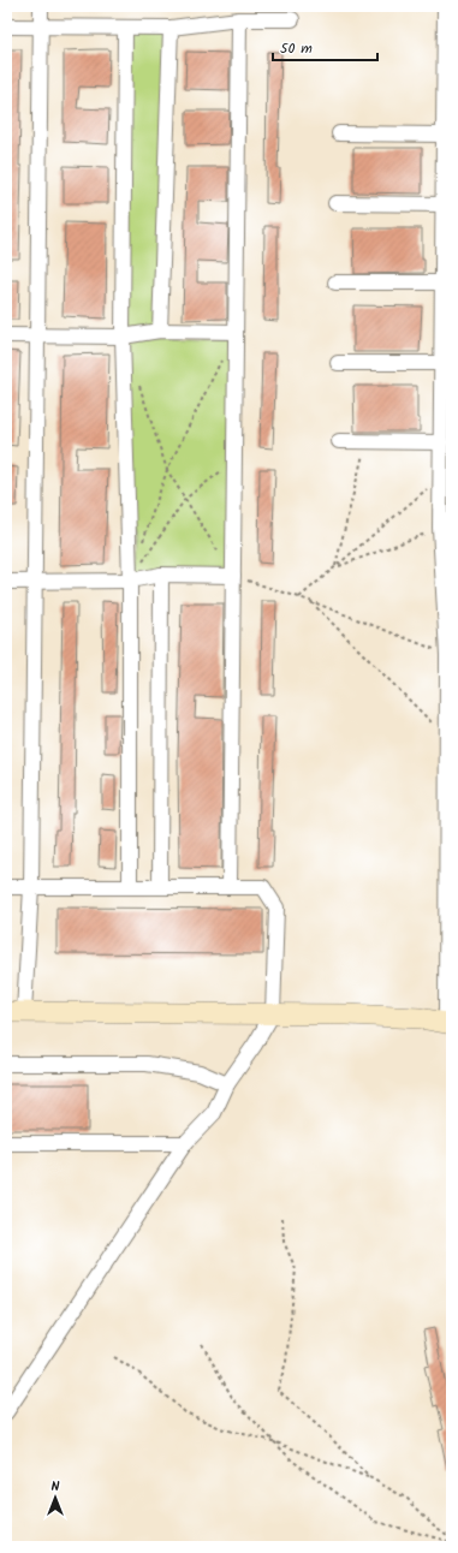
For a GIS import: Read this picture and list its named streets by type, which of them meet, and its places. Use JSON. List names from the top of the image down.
{
  "scale_bar": "50 m",
  "north": "top"
}
